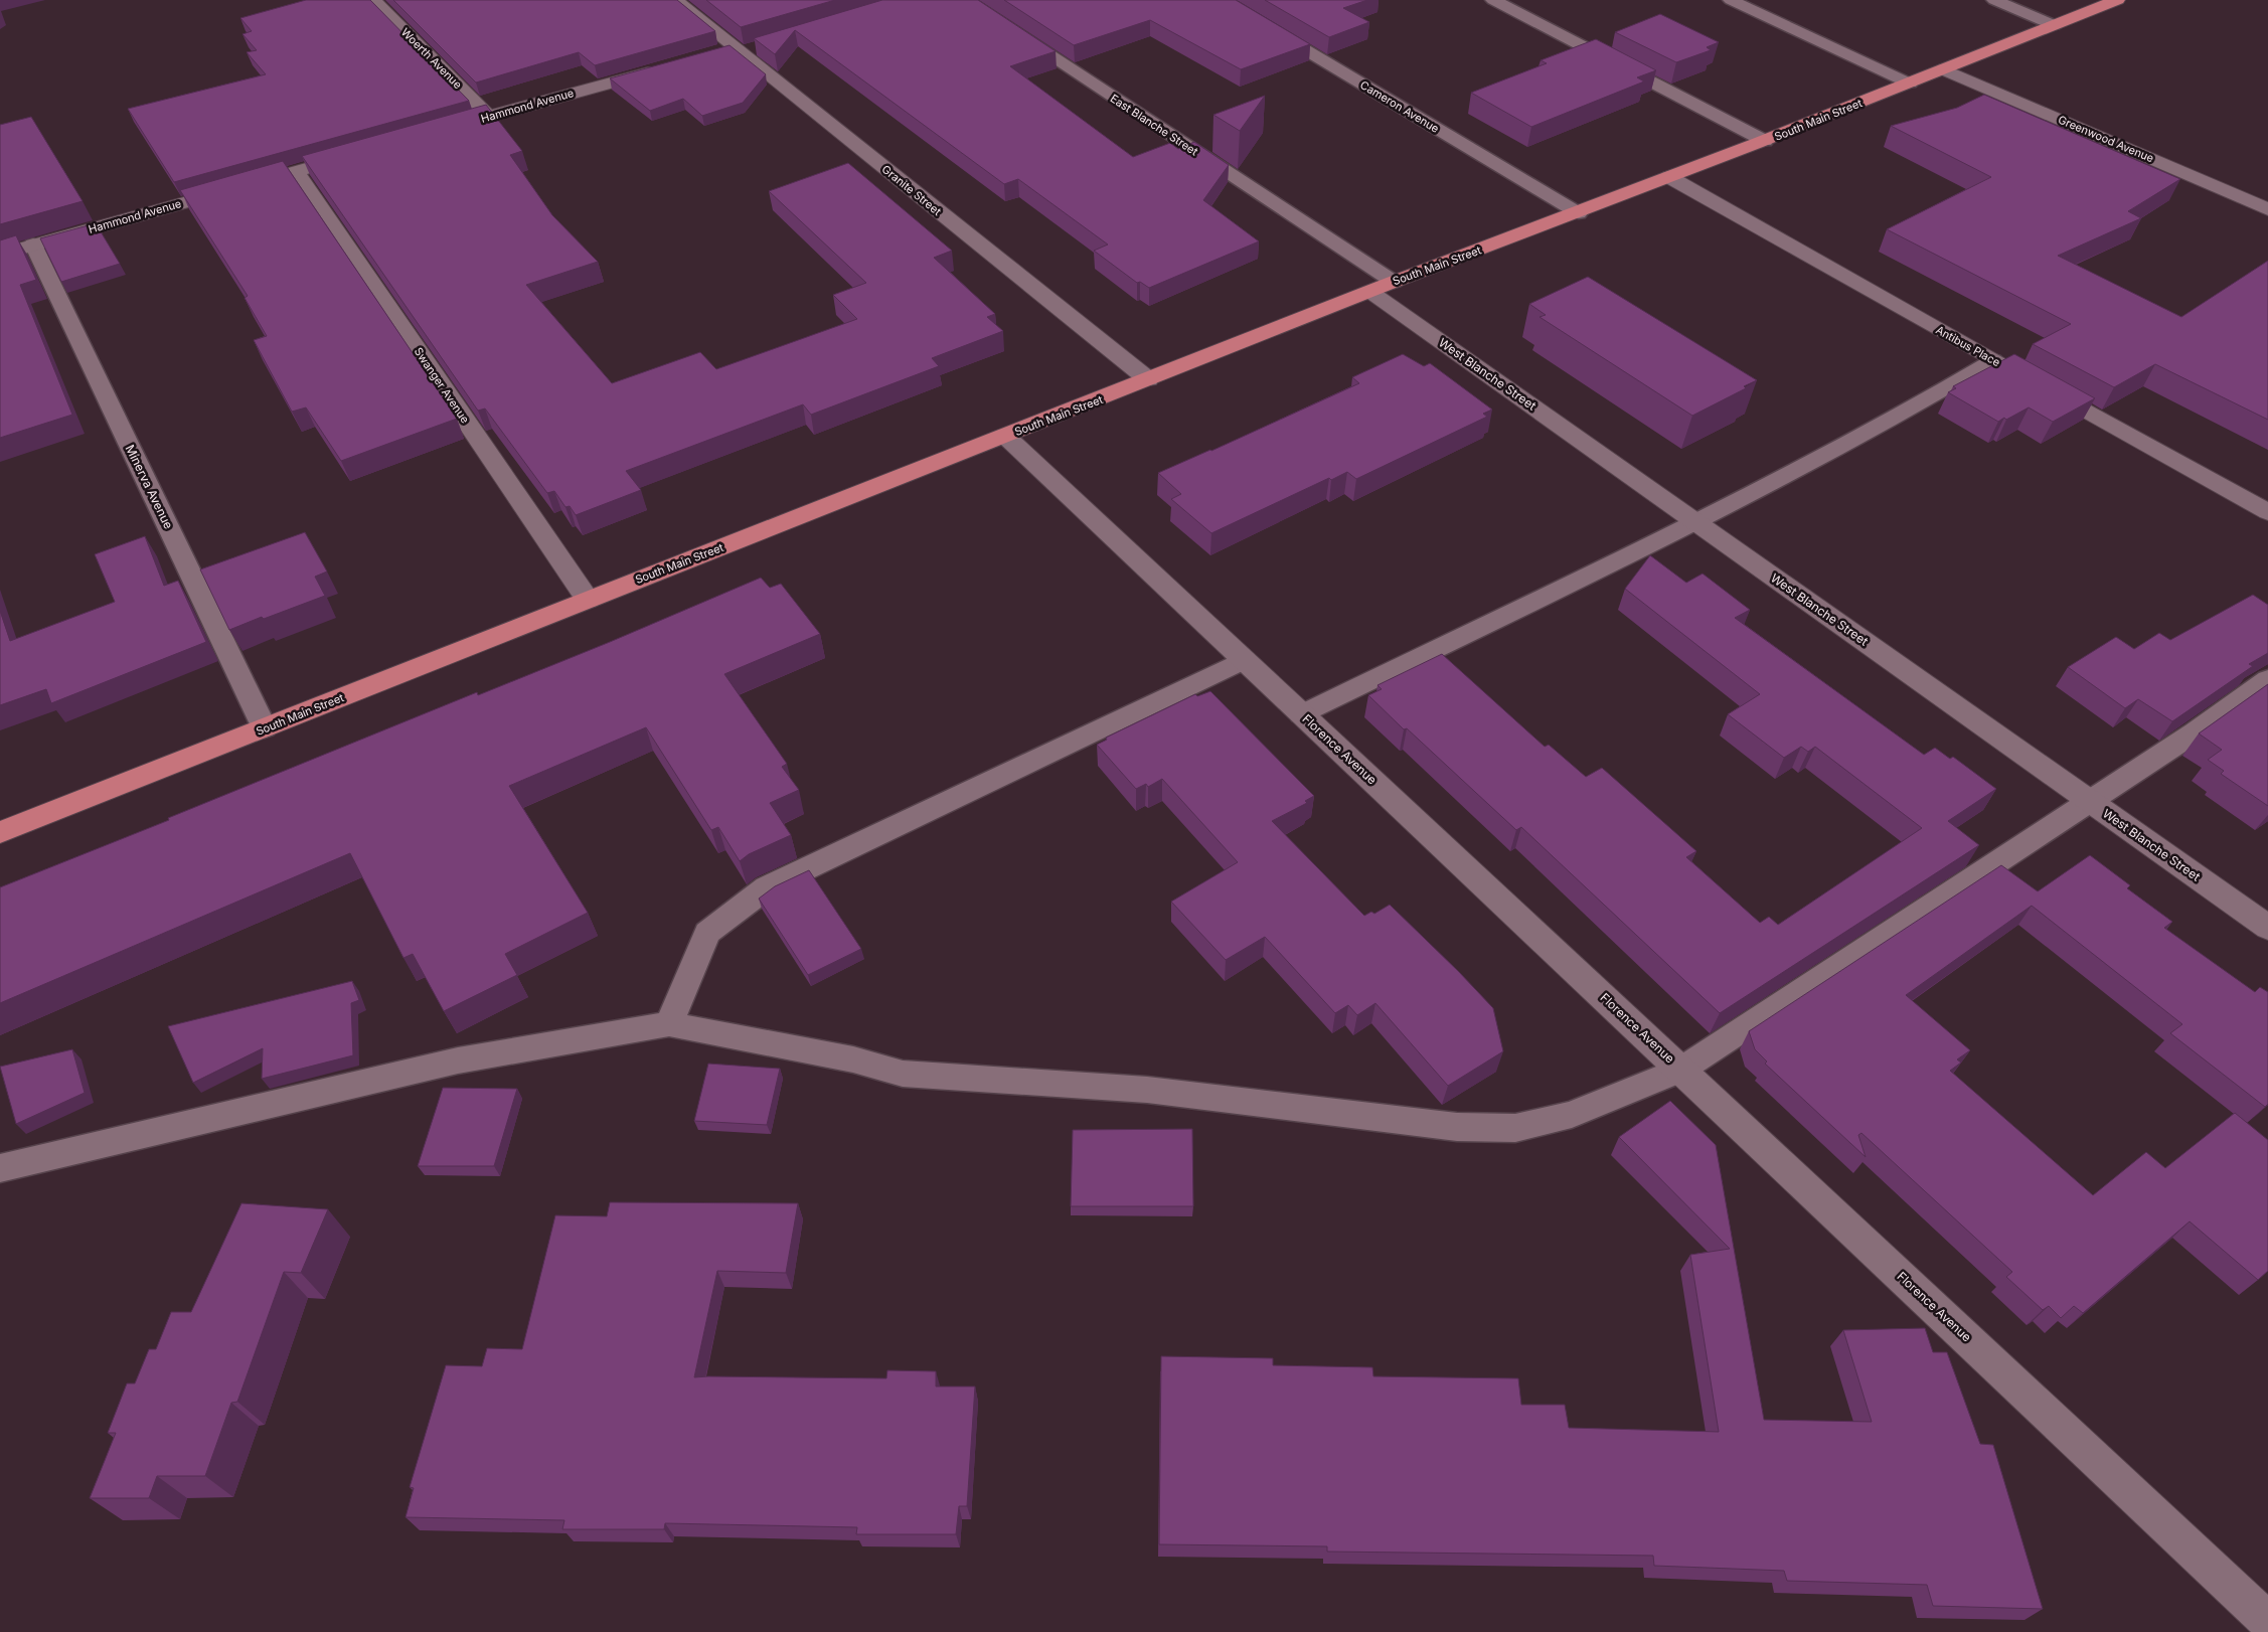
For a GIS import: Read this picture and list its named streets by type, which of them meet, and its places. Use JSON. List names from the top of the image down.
{
  "streets": {
    "highway": ["South Main Street"],
    "street": [
      "Woerth Avenue",
      "Hammond Avenue",
      "Greenwood Avenue",
      "Granite Street",
      "Antibus Place",
      "West Blanche Street",
      "Swanger Avenue",
      "Florence Avenue"
    ],
    "lane": ["Cameron Avenue", "East Blanche Street", "Minerva Avenue"]
  },
  "crossings": [
    ["Woerth Avenue", "Hammond Avenue"],
    ["Hammond Avenue", "Swanger Avenue"],
    ["Hammond Avenue", "Minerva Avenue"],
    ["Cameron Avenue", "South Main Street"],
    ["South Main Street", "East Blanche Street"],
    ["South Main Street", "Greenwood Avenue"],
    ["South Main Street", "Granite Street"],
    ["South Main Street", "Antibus Place"],
    ["South Main Street", "West Blanche Street"],
    ["South Main Street", "Swanger Avenue"],
    ["South Main Street", "Minerva Avenue"],
    ["South Main Street", "Florence Avenue"]
  ]
}
